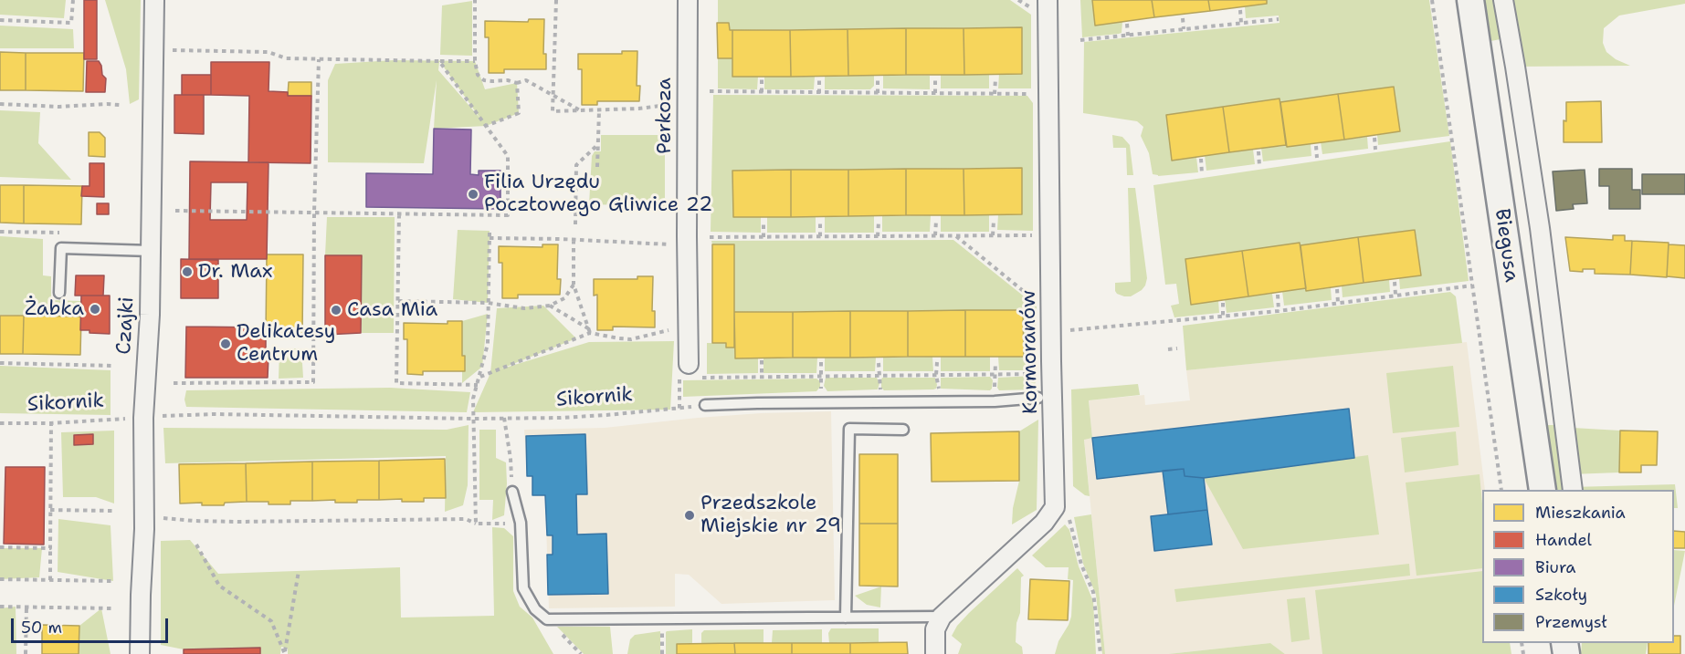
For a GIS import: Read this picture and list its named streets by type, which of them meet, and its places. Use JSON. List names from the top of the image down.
{
  "streets": {
    "street": [
      "Perkoza",
      "Biegusa",
      "Czajki",
      "Kormoranów"
    ],
    "path": ["Sikornik"]
  },
  "places": [
    "Filia Urzędu Pocztowego Gliwice 22",
    "Dr. Max",
    "Żabka",
    "Casa Mia",
    "Delikatesy Centrum",
    "Przedszkole Miejskie nr 29"
  ],
  "legend": [
    "Mieszkania",
    "Handel",
    "Biura",
    "Szkoły",
    "Przemysł"
  ],
  "scale_bar": "50 m"
}
